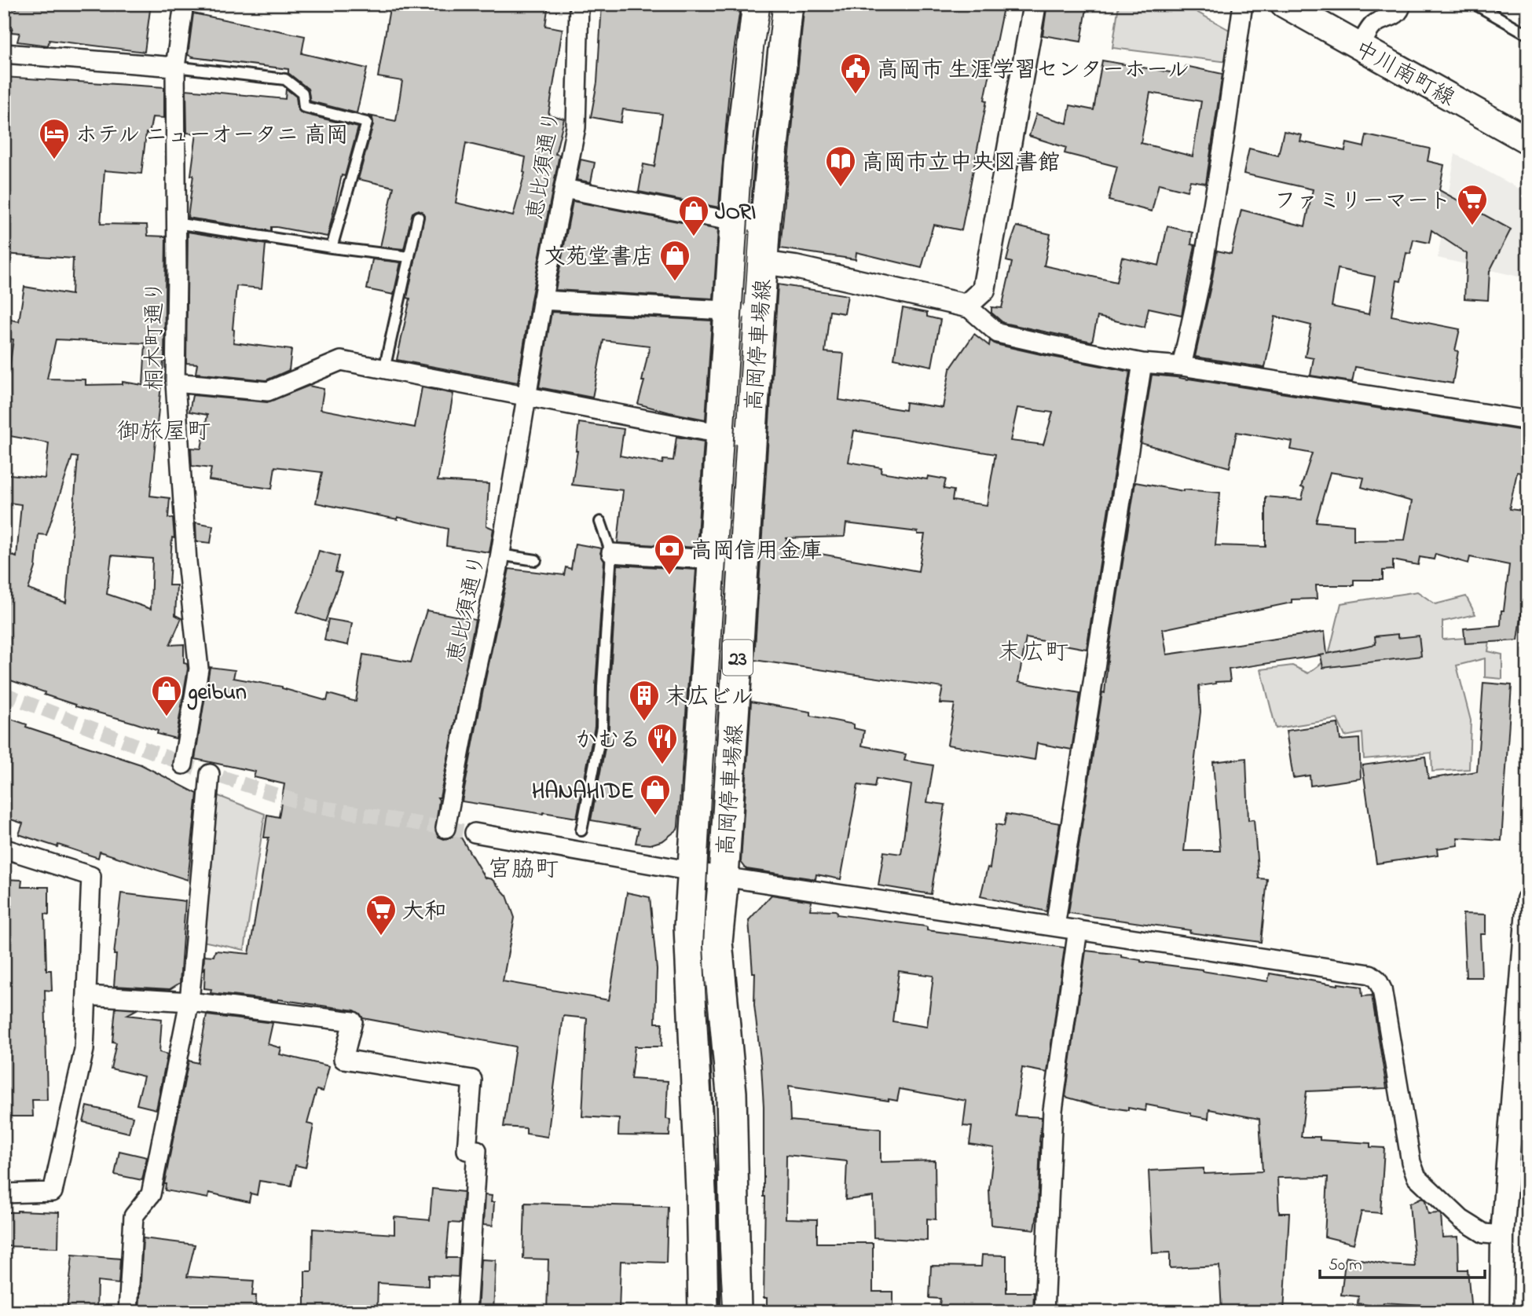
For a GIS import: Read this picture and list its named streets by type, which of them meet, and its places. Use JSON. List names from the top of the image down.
{
  "streets": {
    "main road": ["中川南町線", "高岡停車場線", "23"],
    "street": ["恵比須通り", "桐木町通り"]
  },
  "districts": ["御旅屋町", "末広町", "宮脇町"],
  "places": {
    "public building": ["高岡市 生涯学習センターホール"],
    "hotel": ["ホテル ニューオータニ 高岡"],
    "library": ["高岡市立中央図書館"],
    "supermarket": ["ファミリーマート", "大和"],
    "shop": [
      "JORI",
      "文苑堂書店",
      "geibun",
      "HANAHIDE"
    ],
    "bank": ["高岡信用金庫"],
    "building": ["末広ビル"],
    "restaurant": ["かむる"]
  },
  "scale_bar": "50 m"
}
